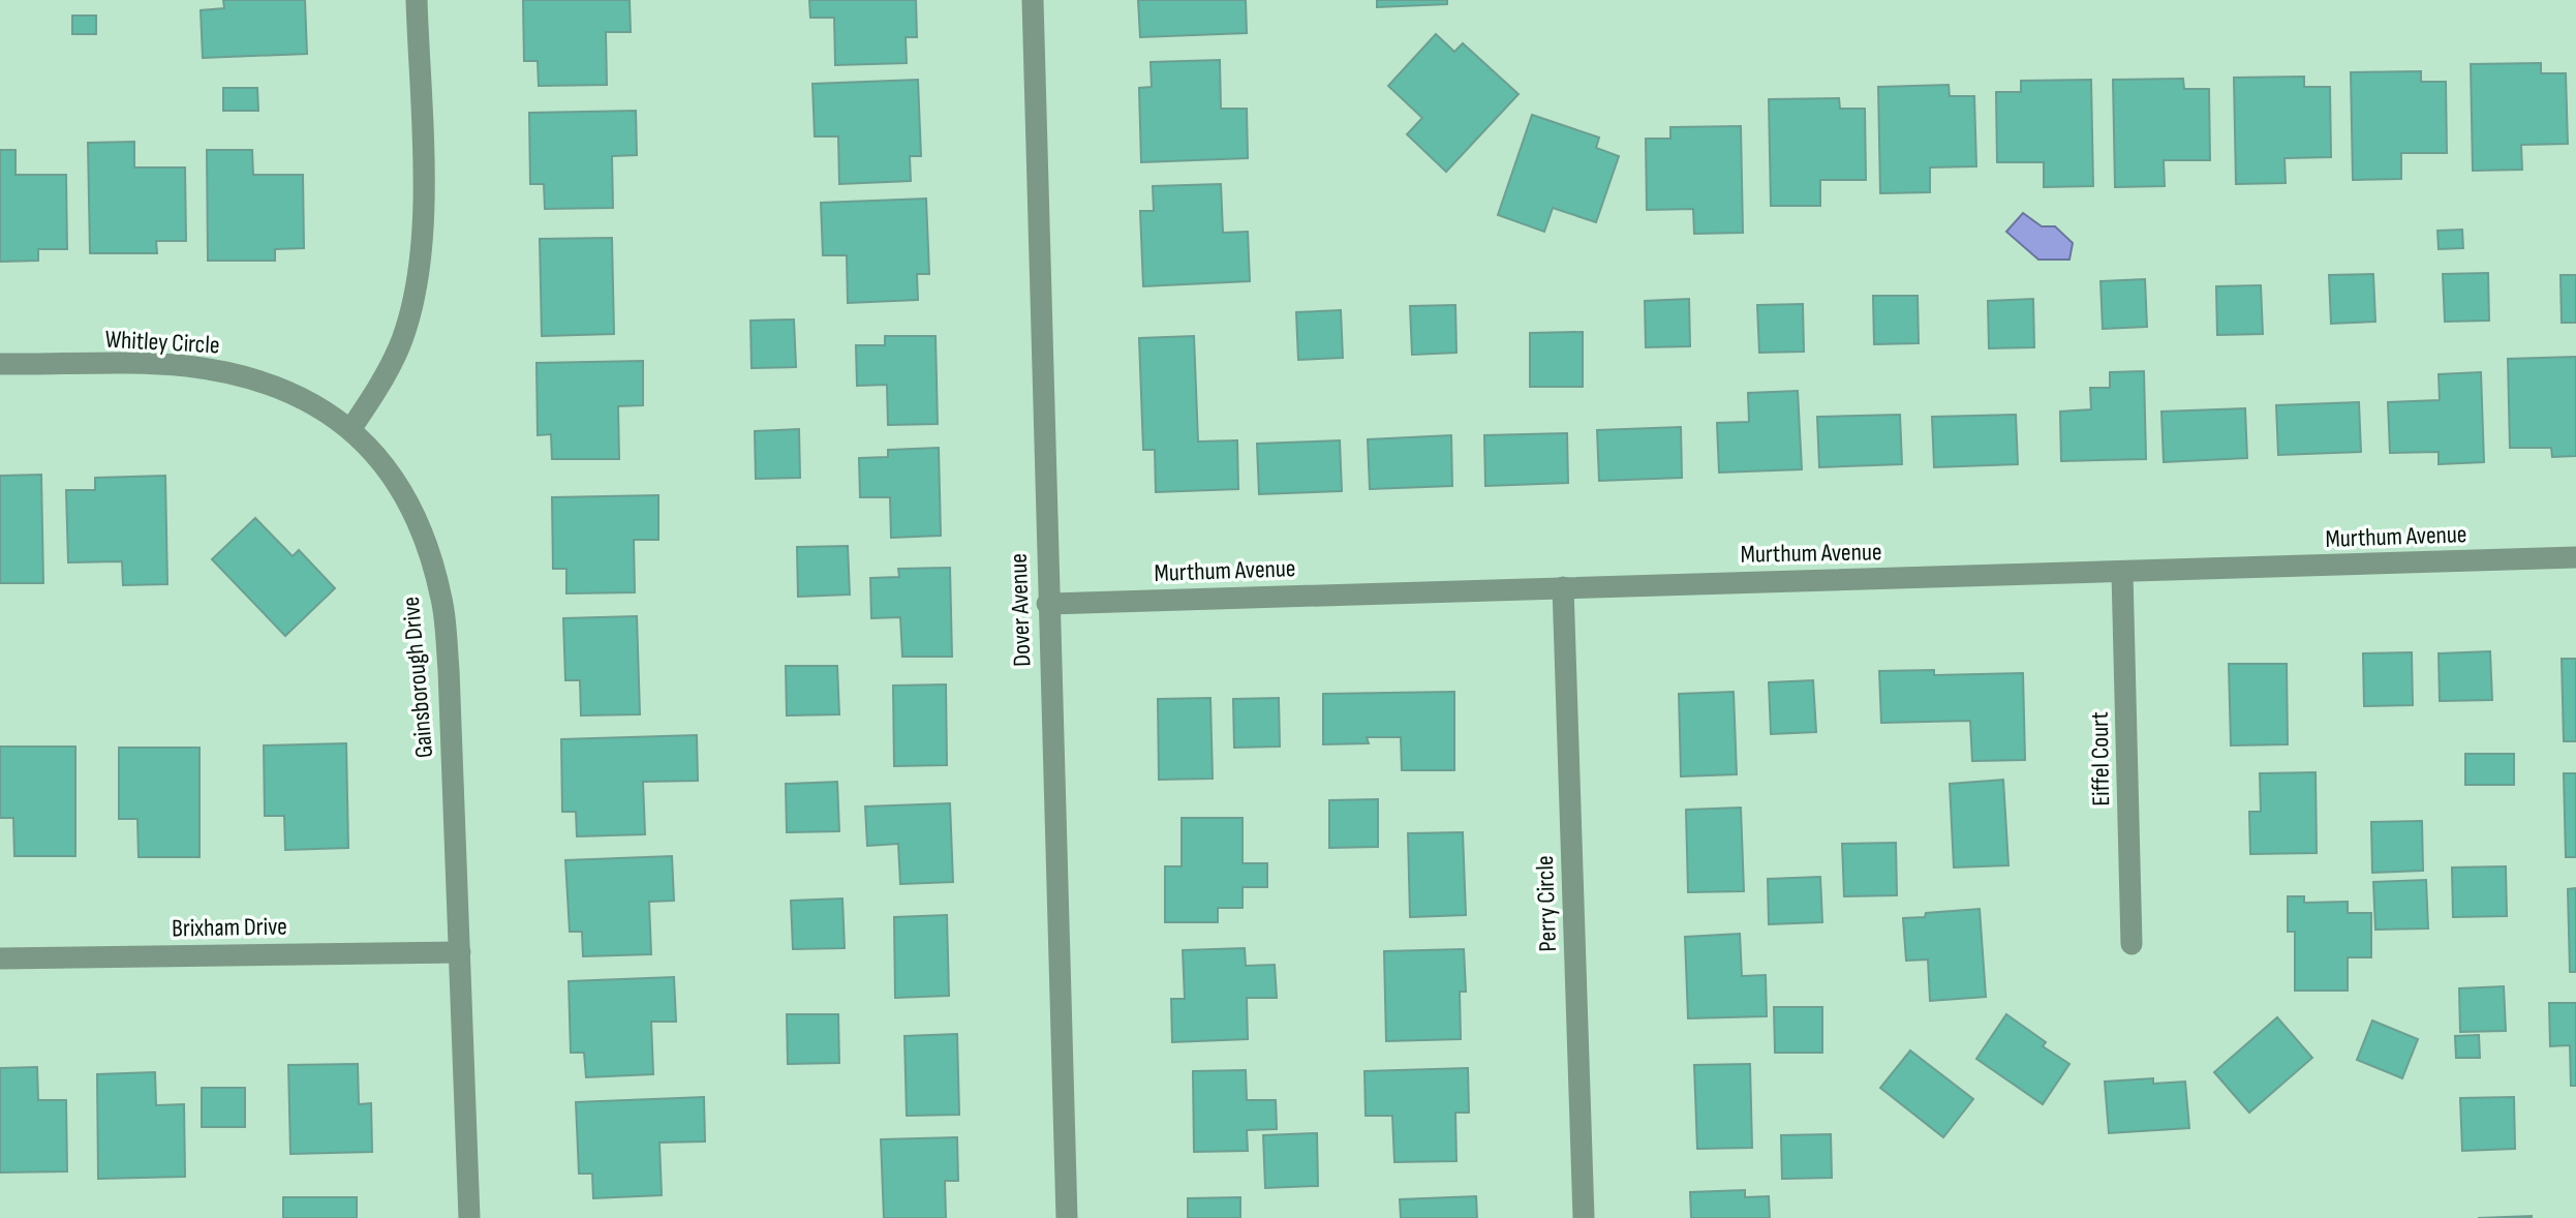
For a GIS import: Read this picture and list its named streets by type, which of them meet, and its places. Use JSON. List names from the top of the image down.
{
  "streets": {
    "street": [
      "Whitley Circle",
      "Murthum Avenue",
      "Dover Avenue",
      "Gainsborough Drive",
      "Eiffel Court",
      "Perry Circle",
      "Brixham Drive"
    ]
  },
  "crossings": [
    ["Whitley Circle", "Gainsborough Drive"],
    ["Murthum Avenue", "Dover Avenue"],
    ["Murthum Avenue", "Eiffel Court"],
    ["Murthum Avenue", "Perry Circle"],
    ["Gainsborough Drive", "Brixham Drive"]
  ]
}
